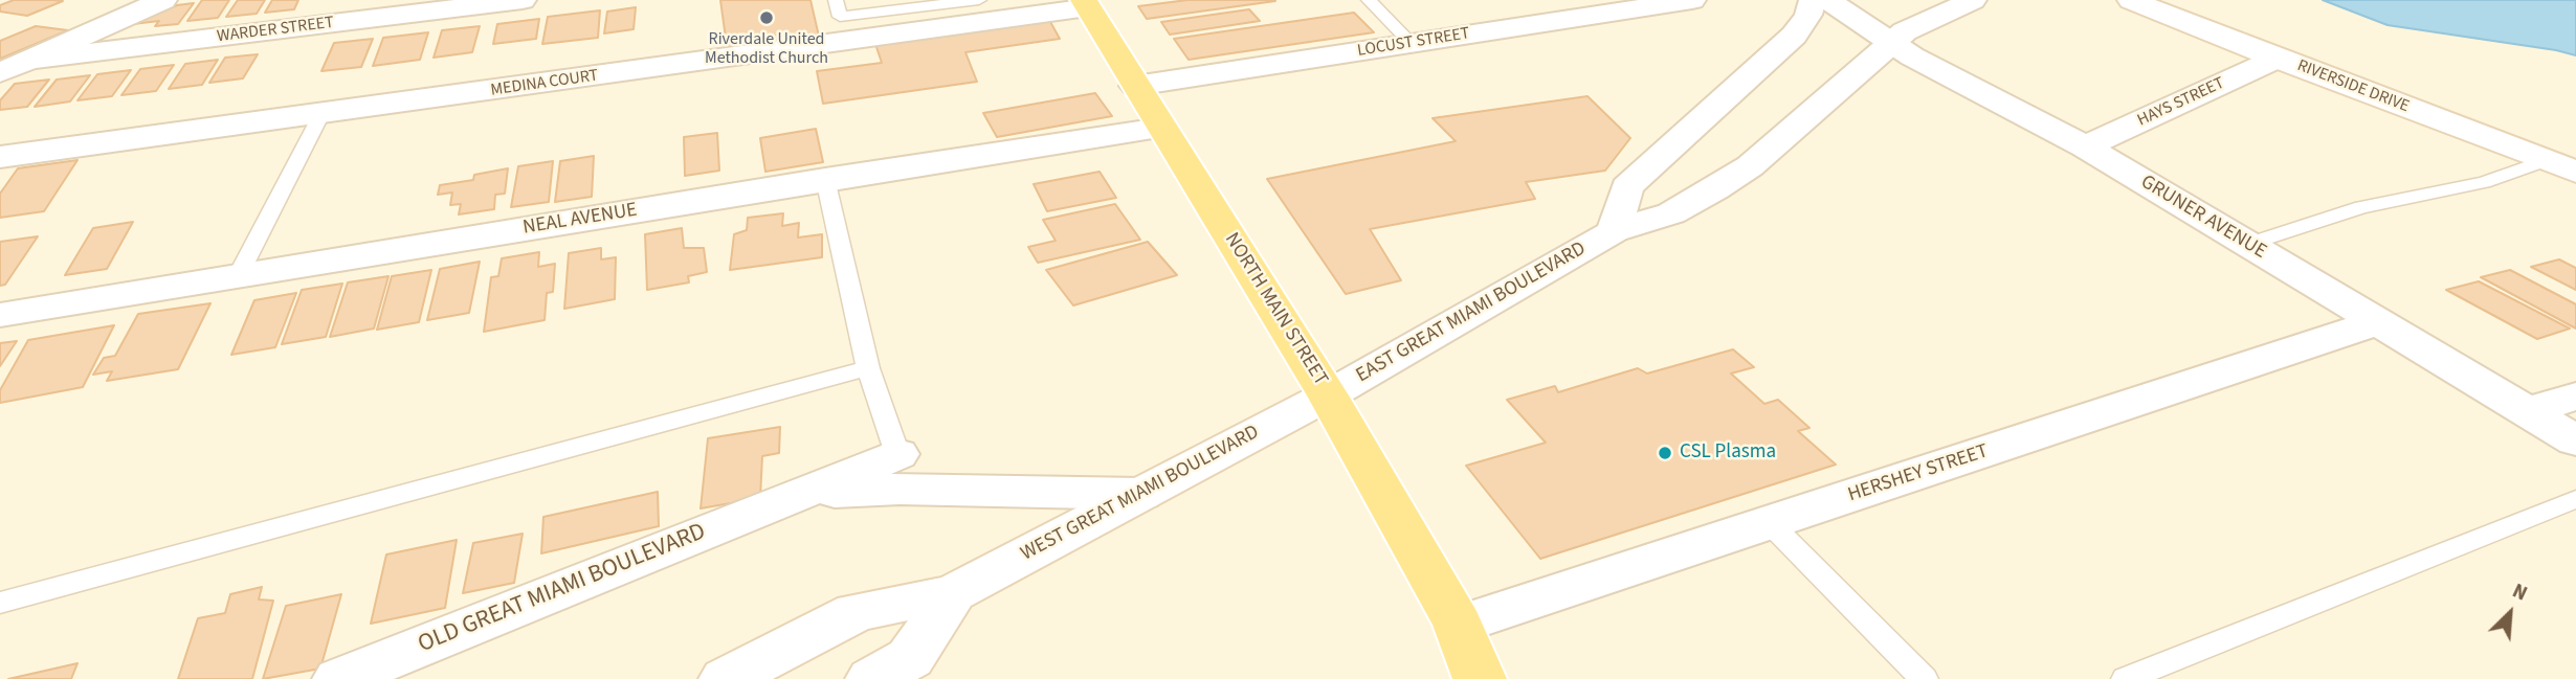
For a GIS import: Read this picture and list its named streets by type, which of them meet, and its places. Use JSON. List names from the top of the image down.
{
  "streets": {
    "main road": ["NORTH MAIN STREET"],
    "street": [
      "WARDER STREET",
      "LOCUST STREET",
      "MEDINA COURT",
      "RIVERSIDE DRIVE",
      "HAYS STREET",
      "GRUNER AVENUE",
      "NEAL AVENUE",
      "EAST GREAT MIAMI BOULEVARD",
      "HERSHEY STREET",
      "WEST GREAT MIAMI BOULEVARD",
      "OLD GREAT MIAMI BOULEVARD"
    ]
  },
  "crossings": [
    ["LOCUST STREET", "NORTH MAIN STREET"],
    ["MEDINA COURT", "NORTH MAIN STREET"],
    ["RIVERSIDE DRIVE", "HAYS STREET"],
    ["HAYS STREET", "GRUNER AVENUE"],
    ["GRUNER AVENUE", "EAST GREAT MIAMI BOULEVARD"],
    ["GRUNER AVENUE", "HERSHEY STREET"],
    ["NEAL AVENUE", "NORTH MAIN STREET"],
    ["NORTH MAIN STREET", "EAST GREAT MIAMI BOULEVARD"],
    ["NORTH MAIN STREET", "HERSHEY STREET"],
    ["NORTH MAIN STREET", "WEST GREAT MIAMI BOULEVARD"],
    ["EAST GREAT MIAMI BOULEVARD", "WEST GREAT MIAMI BOULEVARD"],
    ["WEST GREAT MIAMI BOULEVARD", "OLD GREAT MIAMI BOULEVARD"]
  ],
  "places": ["Riverdale United Methodist Church", "CSL Plasma"],
  "north": "top right"
}
